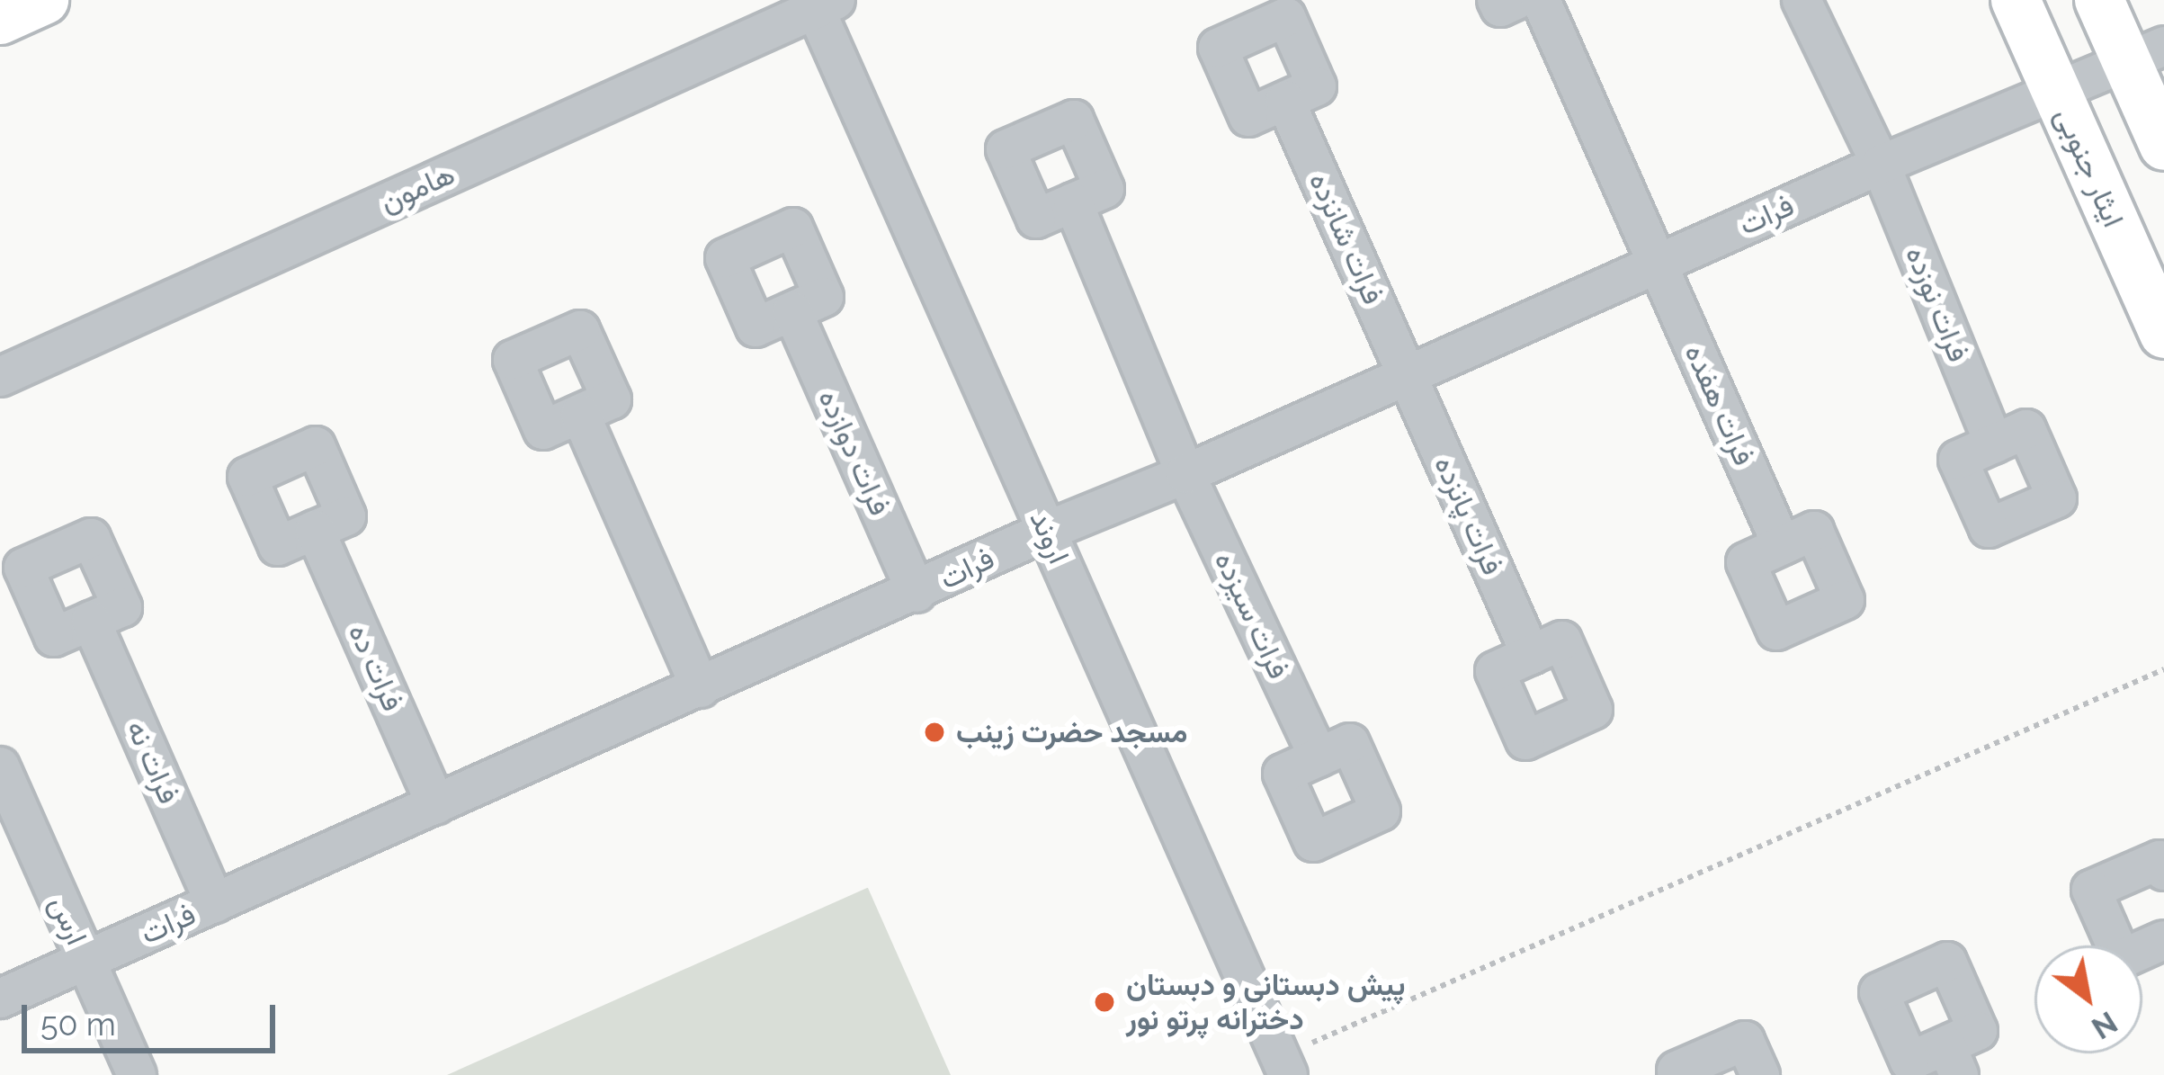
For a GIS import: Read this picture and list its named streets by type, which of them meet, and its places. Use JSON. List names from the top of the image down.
{
  "streets": {
    "main road": ["ایثار جنوبی"],
    "street": [
      "هامون",
      "فرات",
      "فرات شانزده",
      "فرات نوزده",
      "فرات هفده",
      "فرات دوازده",
      "فرات پانزده",
      "اروند",
      "فرات سیزده",
      "فرات ده",
      "فرات نه",
      "ارس"
    ]
  },
  "crossings": [
    ["ایثار جنوبی", "فرات"],
    ["هامون", "اروند"],
    ["فرات", "فرات شانزده"],
    ["فرات", "فرات نوزده"],
    ["فرات", "فرات هفده"],
    ["فرات", "فرات دوازده"],
    ["فرات", "فرات پانزده"],
    ["فرات", "اروند"],
    ["فرات", "فرات سیزده"],
    ["فرات", "فرات ده"],
    ["فرات", "فرات نه"],
    ["فرات", "ارس"],
    ["فرات شانزده", "فرات پانزده"]
  ],
  "places": ["مسجد حضرت زینب", "پیش دبستانی و دبستان دخترانه پرتو نور"],
  "scale_bar": "50 m",
  "north": "bottom right"
}
